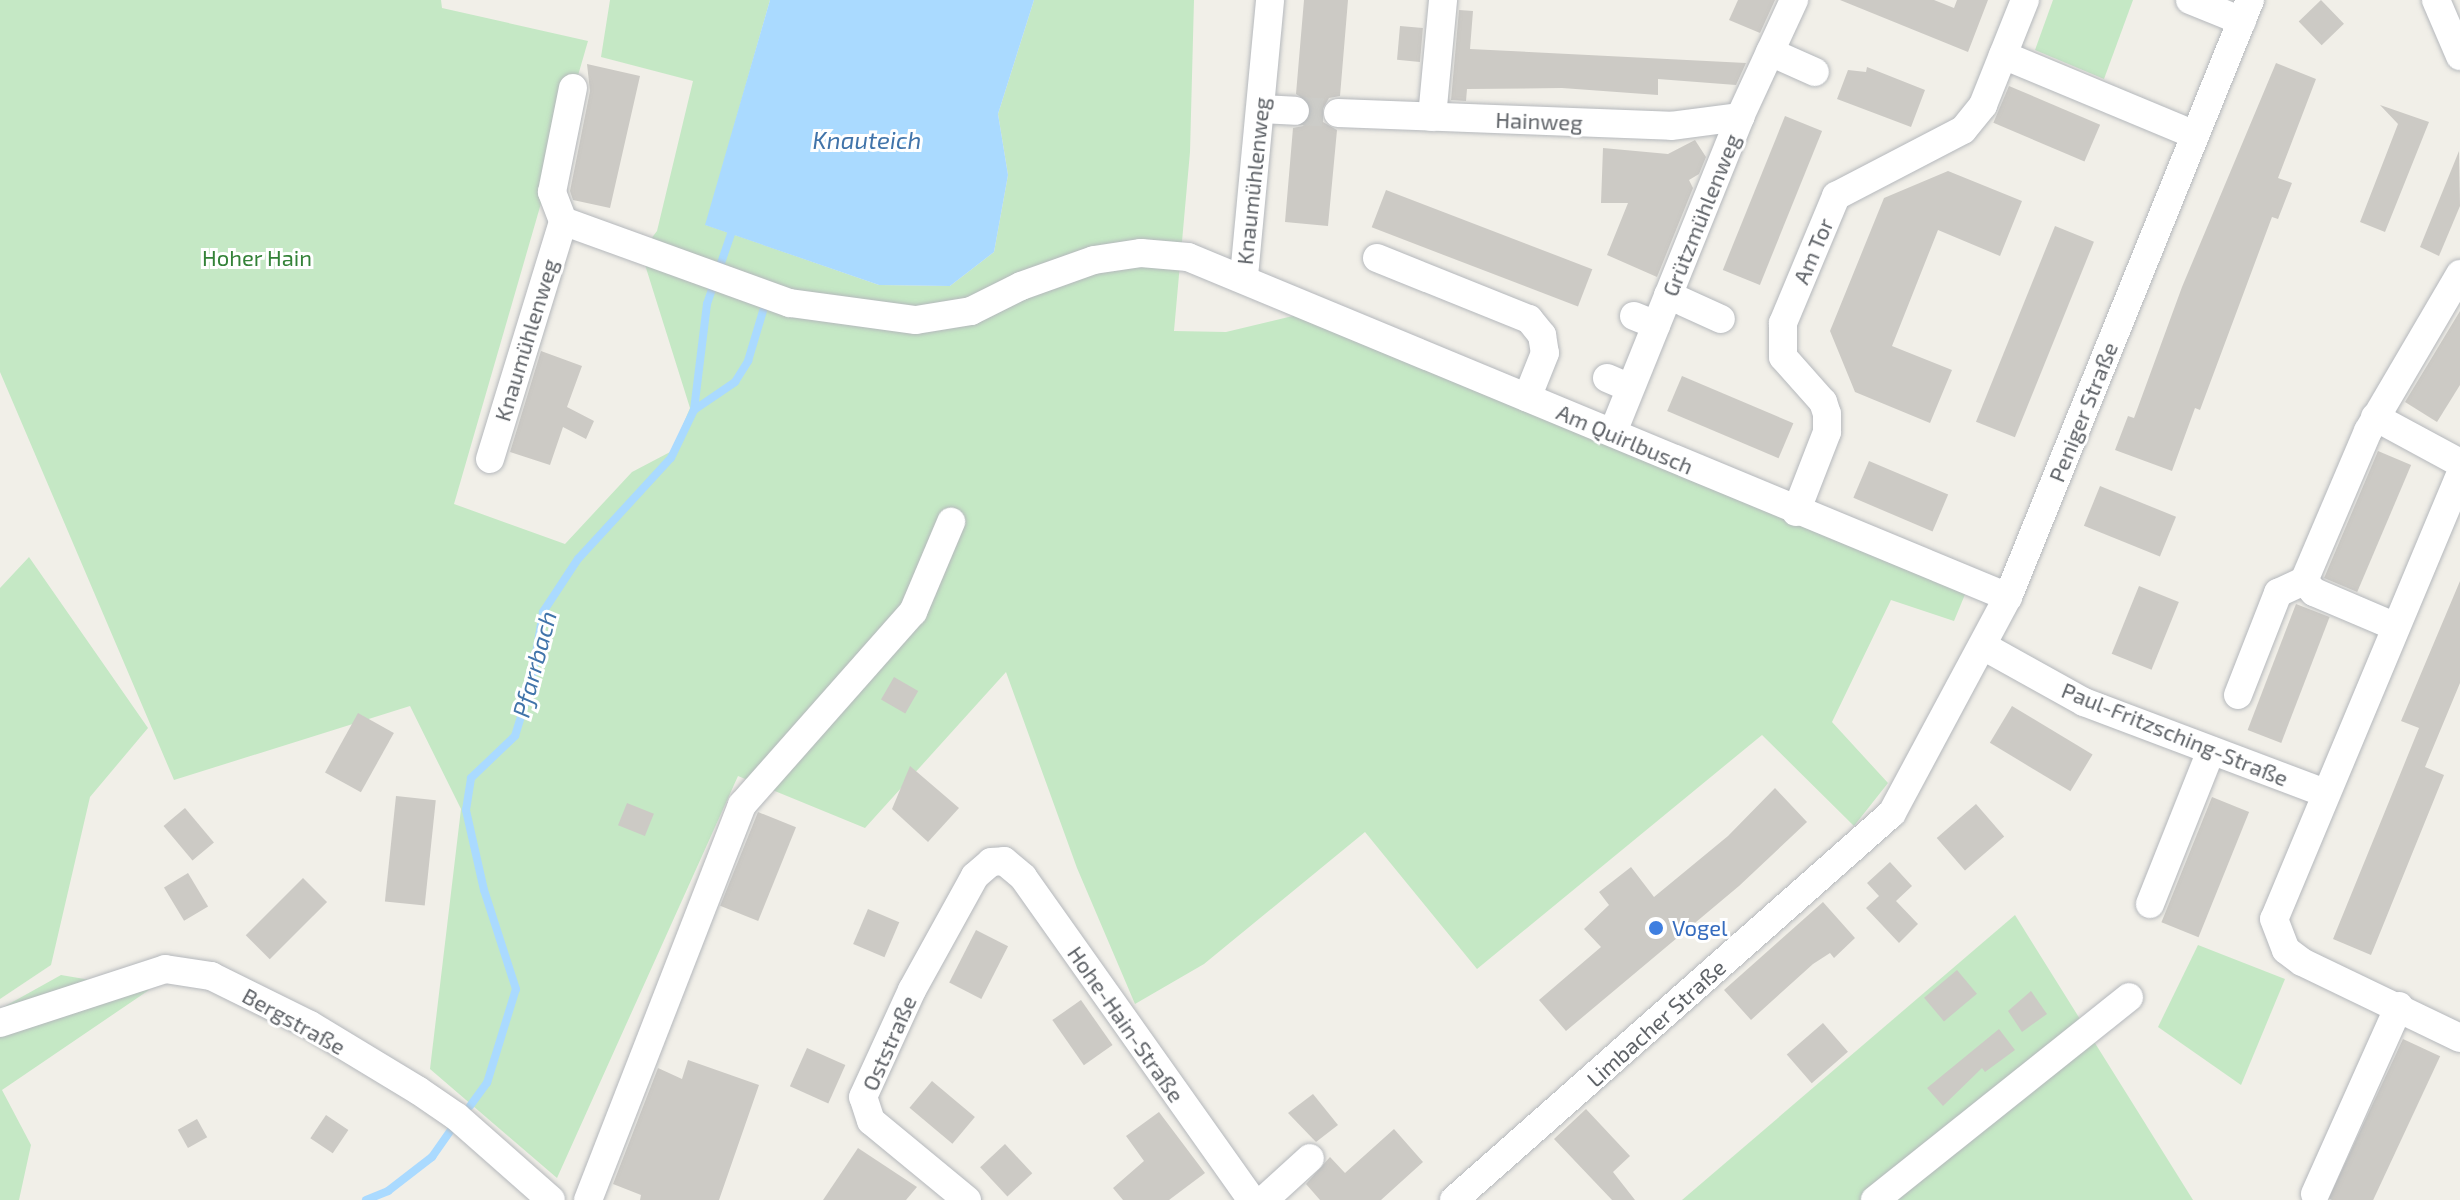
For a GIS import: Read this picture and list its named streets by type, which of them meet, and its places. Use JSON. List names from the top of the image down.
{
  "streets": {
    "street": [
      "Hainweg",
      "Knaumühlenweg",
      "Grützmühlenweg",
      "Am Tor",
      "Peniger Straße",
      "Am Quirlbusch",
      "Paul-Fritzsching-Straße",
      "Bergstraße",
      "Limbacher Straße",
      "Hohe-Hain-Straße",
      "Oststraße"
    ]
  },
  "crossings": [
    ["Hainweg", "Grützmühlenweg"],
    ["Knaumühlenweg", "Am Quirlbusch"],
    ["Grützmühlenweg", "Am Quirlbusch"],
    ["Am Tor", "Am Quirlbusch"],
    ["Peniger Straße", "Am Quirlbusch"],
    ["Peniger Straße", "Paul-Fritzsching-Straße"],
    ["Peniger Straße", "Limbacher Straße"],
    ["Hohe-Hain-Straße", "Oststraße"]
  ],
  "water": ["Knauteich", "Pfarrbach"],
  "parks": ["Hoher Hain"],
  "places": ["Vogel"]
}
